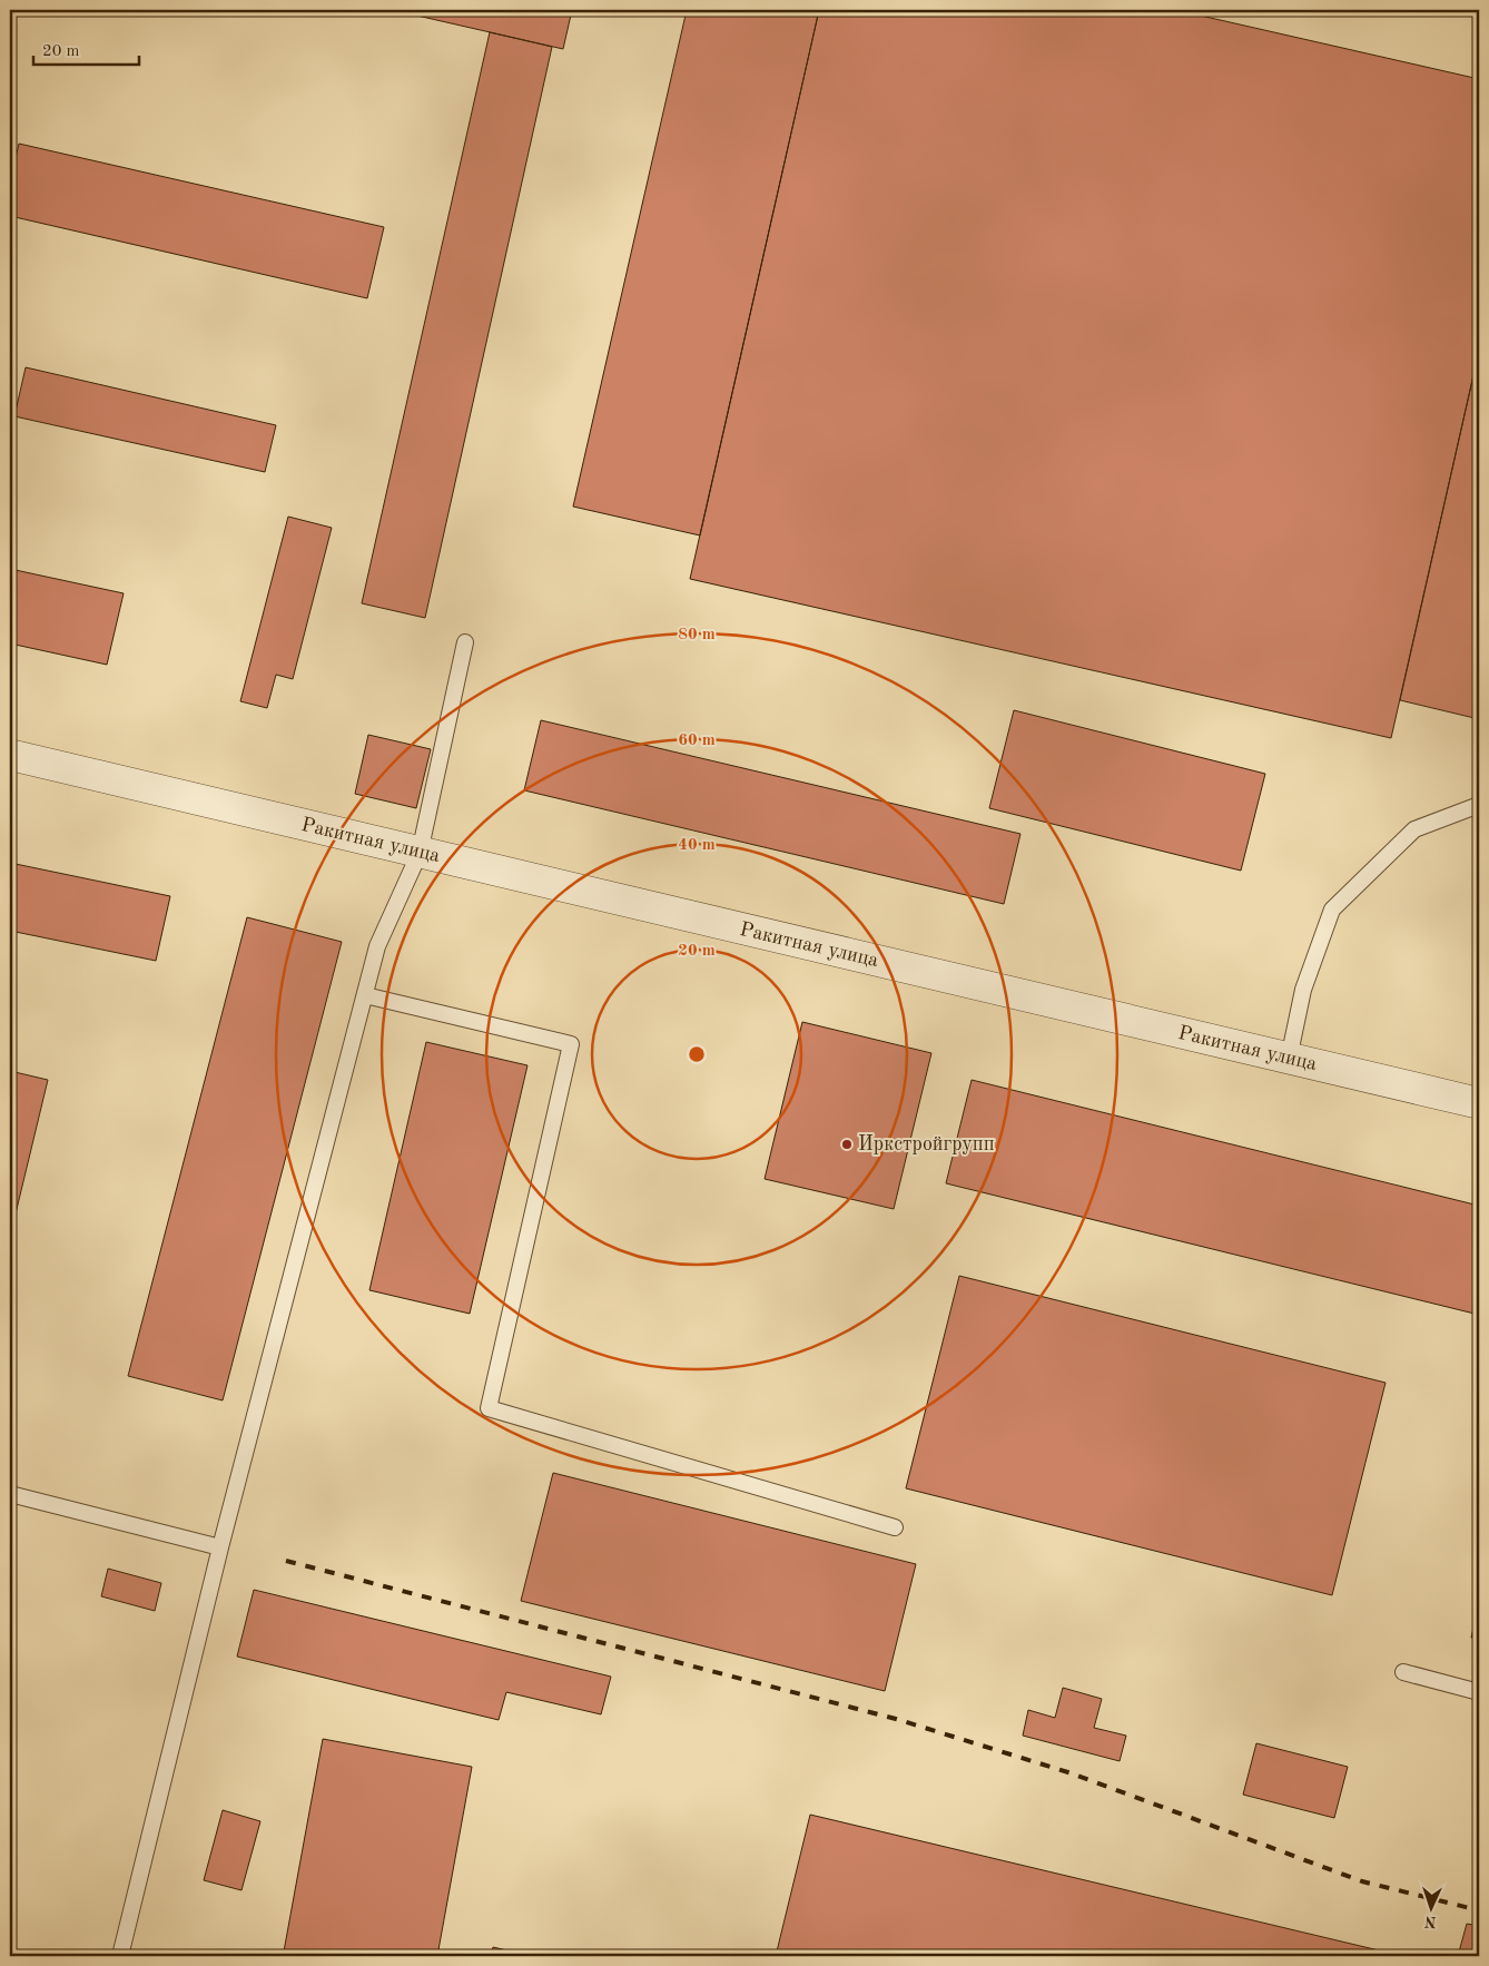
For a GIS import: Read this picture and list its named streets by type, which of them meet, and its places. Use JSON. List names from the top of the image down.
{
  "streets": {
    "street": ["Ракитная улица"]
  },
  "places": ["Иркстройгрупп"],
  "scale_bar": "20 m",
  "north": "bottom",
  "rings": [
    "80 m",
    "60 m",
    "40 m",
    "20 m"
  ]
}
